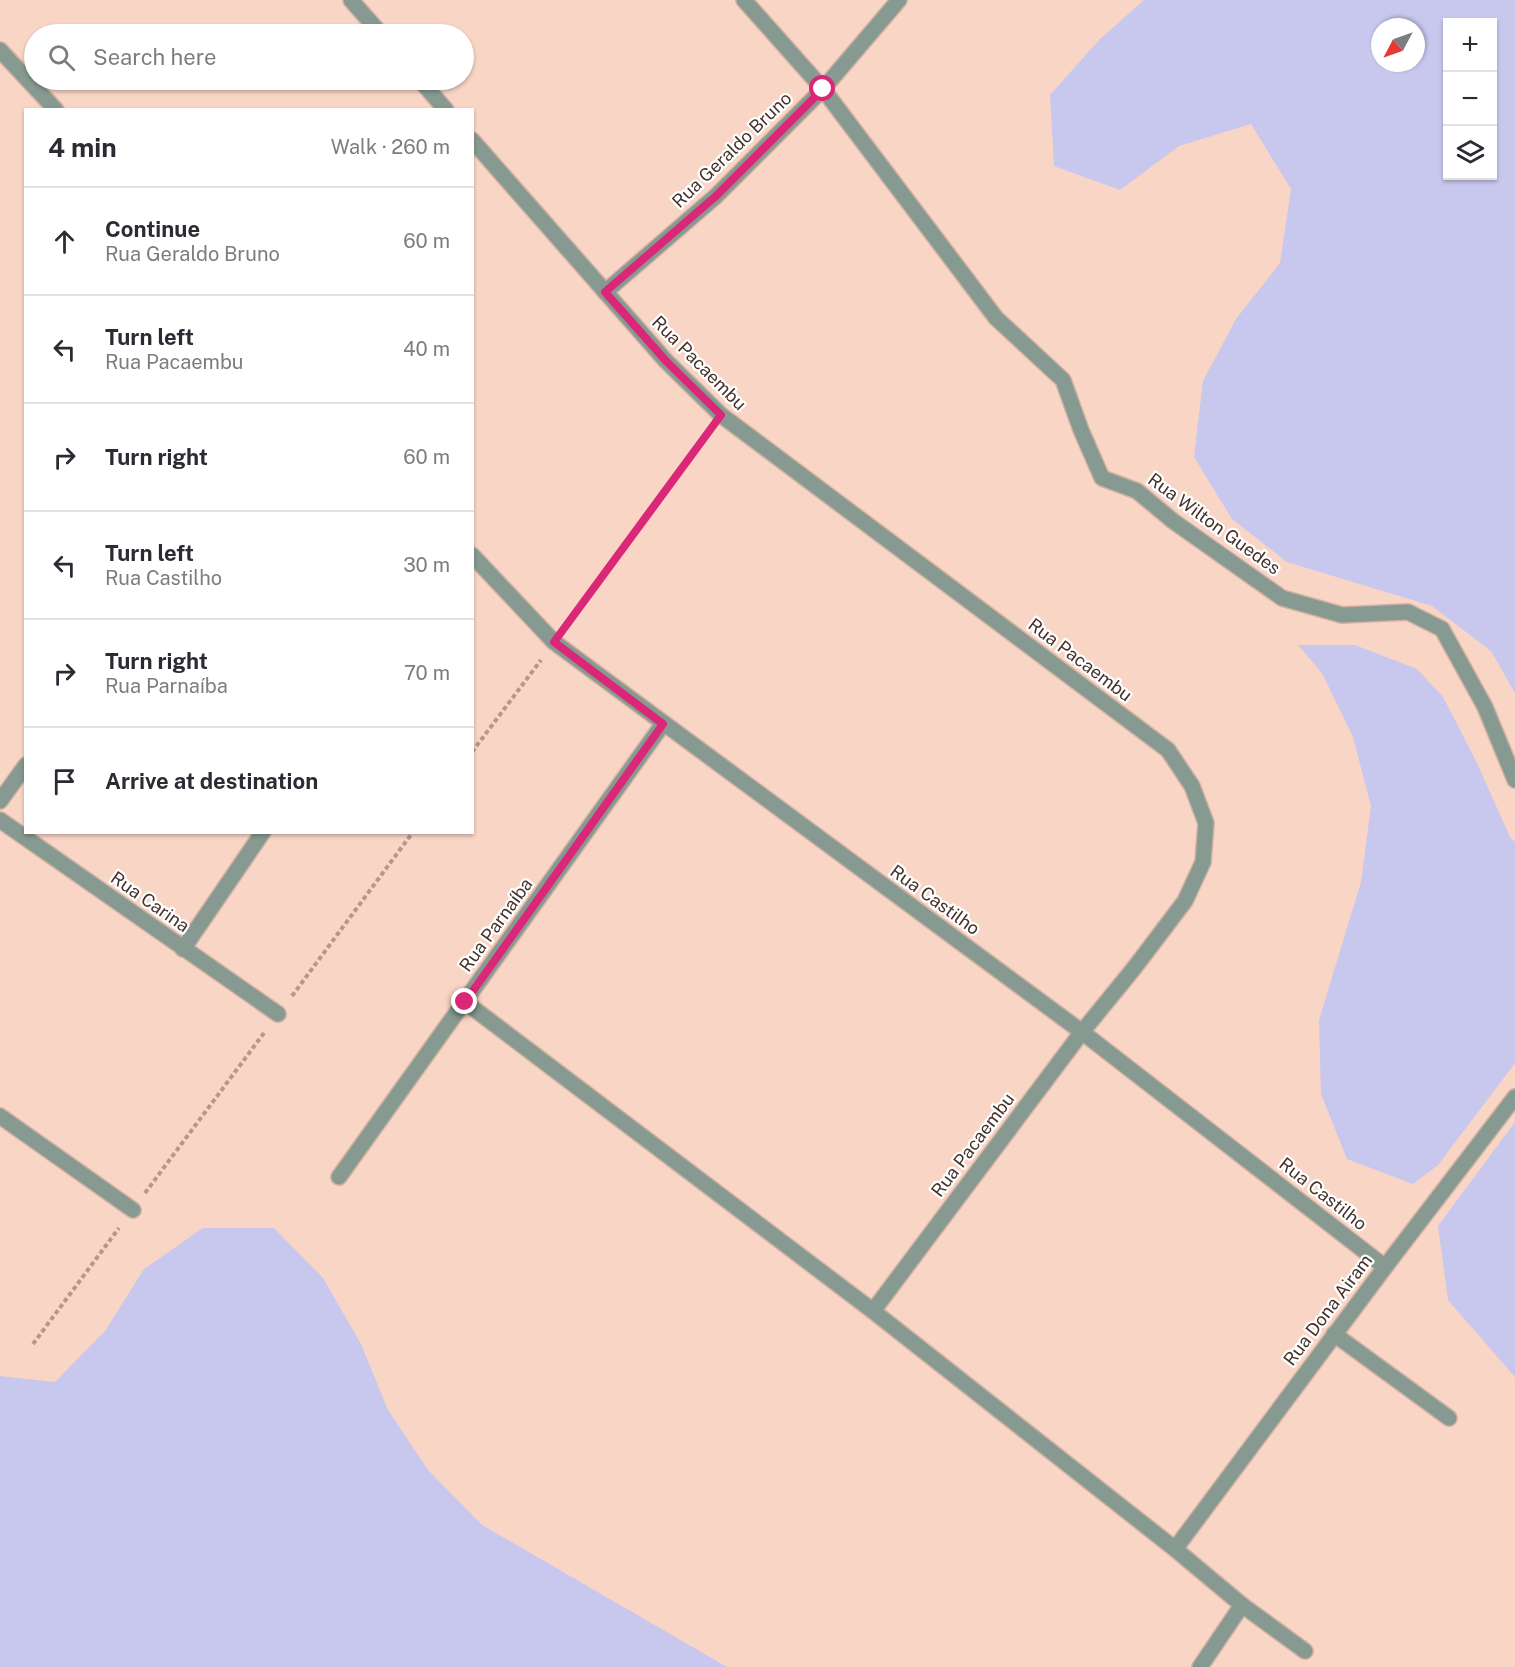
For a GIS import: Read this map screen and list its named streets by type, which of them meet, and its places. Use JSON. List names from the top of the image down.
{
  "streets": {
    "street": [
      "Rua Geraldo Bruno",
      "Rua Pacaembu",
      "Rua Wilton Guedes",
      "Rua Castilho",
      "Rua Carina",
      "Rua Parnaíba",
      "Rua Dona Airam"
    ]
  },
  "crossings": [
    ["Rua Geraldo Bruno", "Rua Pacaembu"],
    ["Rua Geraldo Bruno", "Rua Wilton Guedes"],
    ["Rua Pacaembu", "Rua Castilho"],
    ["Rua Castilho", "Rua Parnaíba"],
    ["Rua Castilho", "Rua Dona Airam"]
  ],
  "north": "bottom left",
  "page": {
    "map_buttons": ["+", "−"],
    "search": "Search here",
    "heading": ["4 min", "Walk · 260 m"],
    "list": [
      ["Continue", "Rua Geraldo Bruno", "60 m"],
      ["Turn left", "Rua Pacaembu", "40 m"],
      ["Turn right", "60 m"],
      ["Turn left", "Rua Castilho", "30 m"],
      ["Turn right", "Rua Parnaíba", "70 m"],
      "Arrive at destination"
    ]
  }
}
